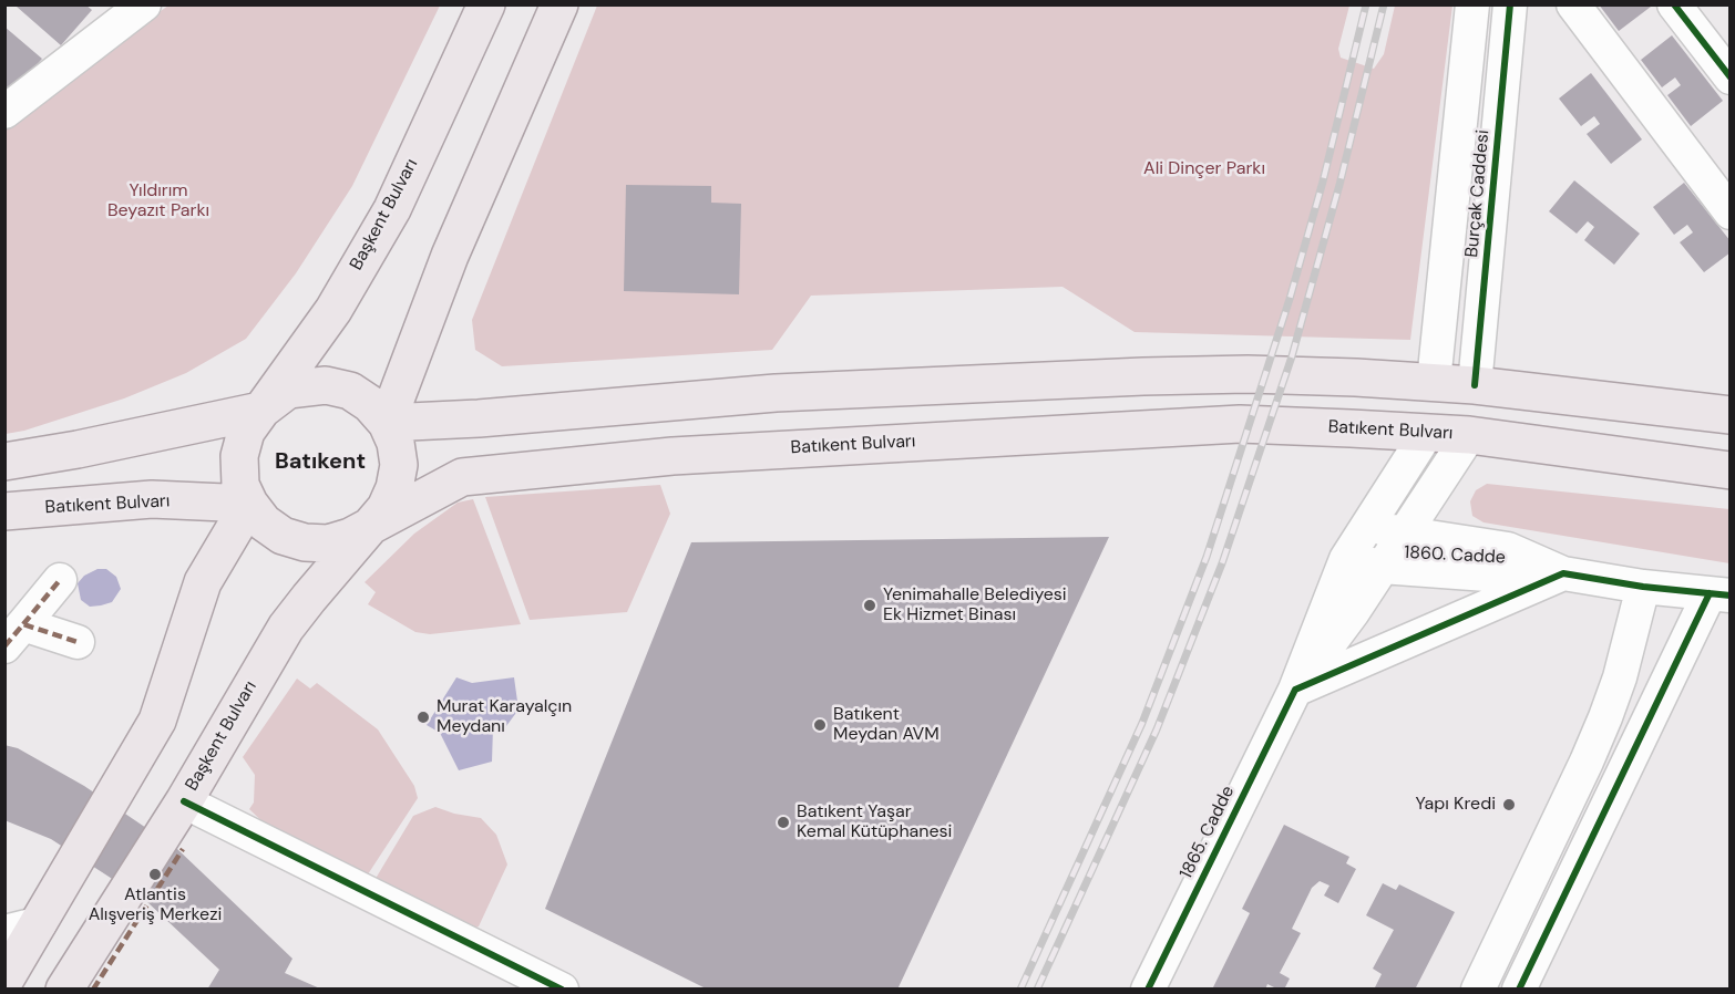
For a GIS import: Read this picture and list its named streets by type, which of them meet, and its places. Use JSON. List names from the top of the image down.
{
  "streets": {
    "main road": ["Başkent Bulvarı", "Batıkent Bulvarı"],
    "street": ["Burçak Caddesi", "1860. Cadde", "1865. Cadde"]
  },
  "crossings": [
    ["Başkent Bulvarı", "Batıkent Bulvarı"],
    ["Batıkent Bulvarı", "1865. Cadde"],
    ["1860. Cadde", "1865. Cadde"]
  ],
  "districts": ["Batıkent"],
  "parks": ["Ali Dinçer Parkı", "Yıldırım Beyazıt Parkı"],
  "places": [
    "Yenimahalle Belediyesi Ek Hizmet Binası",
    "Murat Karayalçın Meydanı",
    "Batıkent Meydan AVM",
    "Yapı Kredi",
    "Batıkent Yaşar Kemal Kütüphanesi",
    "Atlantis Alışveriş Merkezi"
  ]
}
